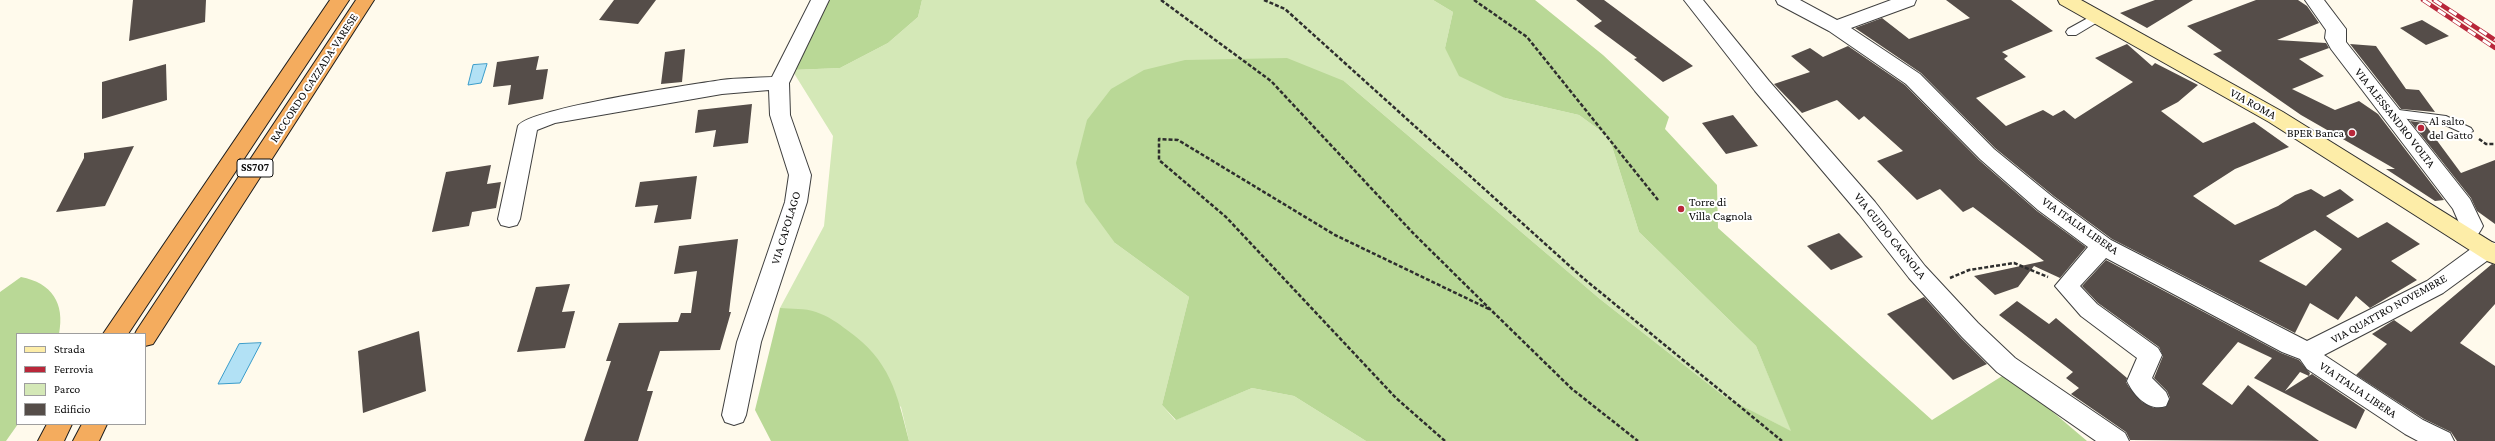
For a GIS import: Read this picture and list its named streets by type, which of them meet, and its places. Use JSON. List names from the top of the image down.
{
  "streets": {
    "highway": ["RACCORDO GAZZADA-VARESE", "SS707"],
    "main road": ["VIA ROMA"],
    "street": [
      "VIA ALESSANDRO VOLTA",
      "VIA ITALIA LIBERA",
      "VIA CAPOLAGO",
      "VIA GUIDO CAGNOLA",
      "VIA QUATTRO NOVEMBRE"
    ]
  },
  "crossings": [
    ["VIA ROMA", "VIA ALESSANDRO VOLTA"],
    ["VIA ROMA", "VIA QUATTRO NOVEMBRE"],
    ["VIA ITALIA LIBERA", "VIA QUATTRO NOVEMBRE"]
  ],
  "places": ["Al salto del Gatto", "BPER Banca", "Torre di Villa Cagnola"],
  "legend": [
    "Strada",
    "Ferrovia",
    "Parco",
    "Edificio"
  ]
}
